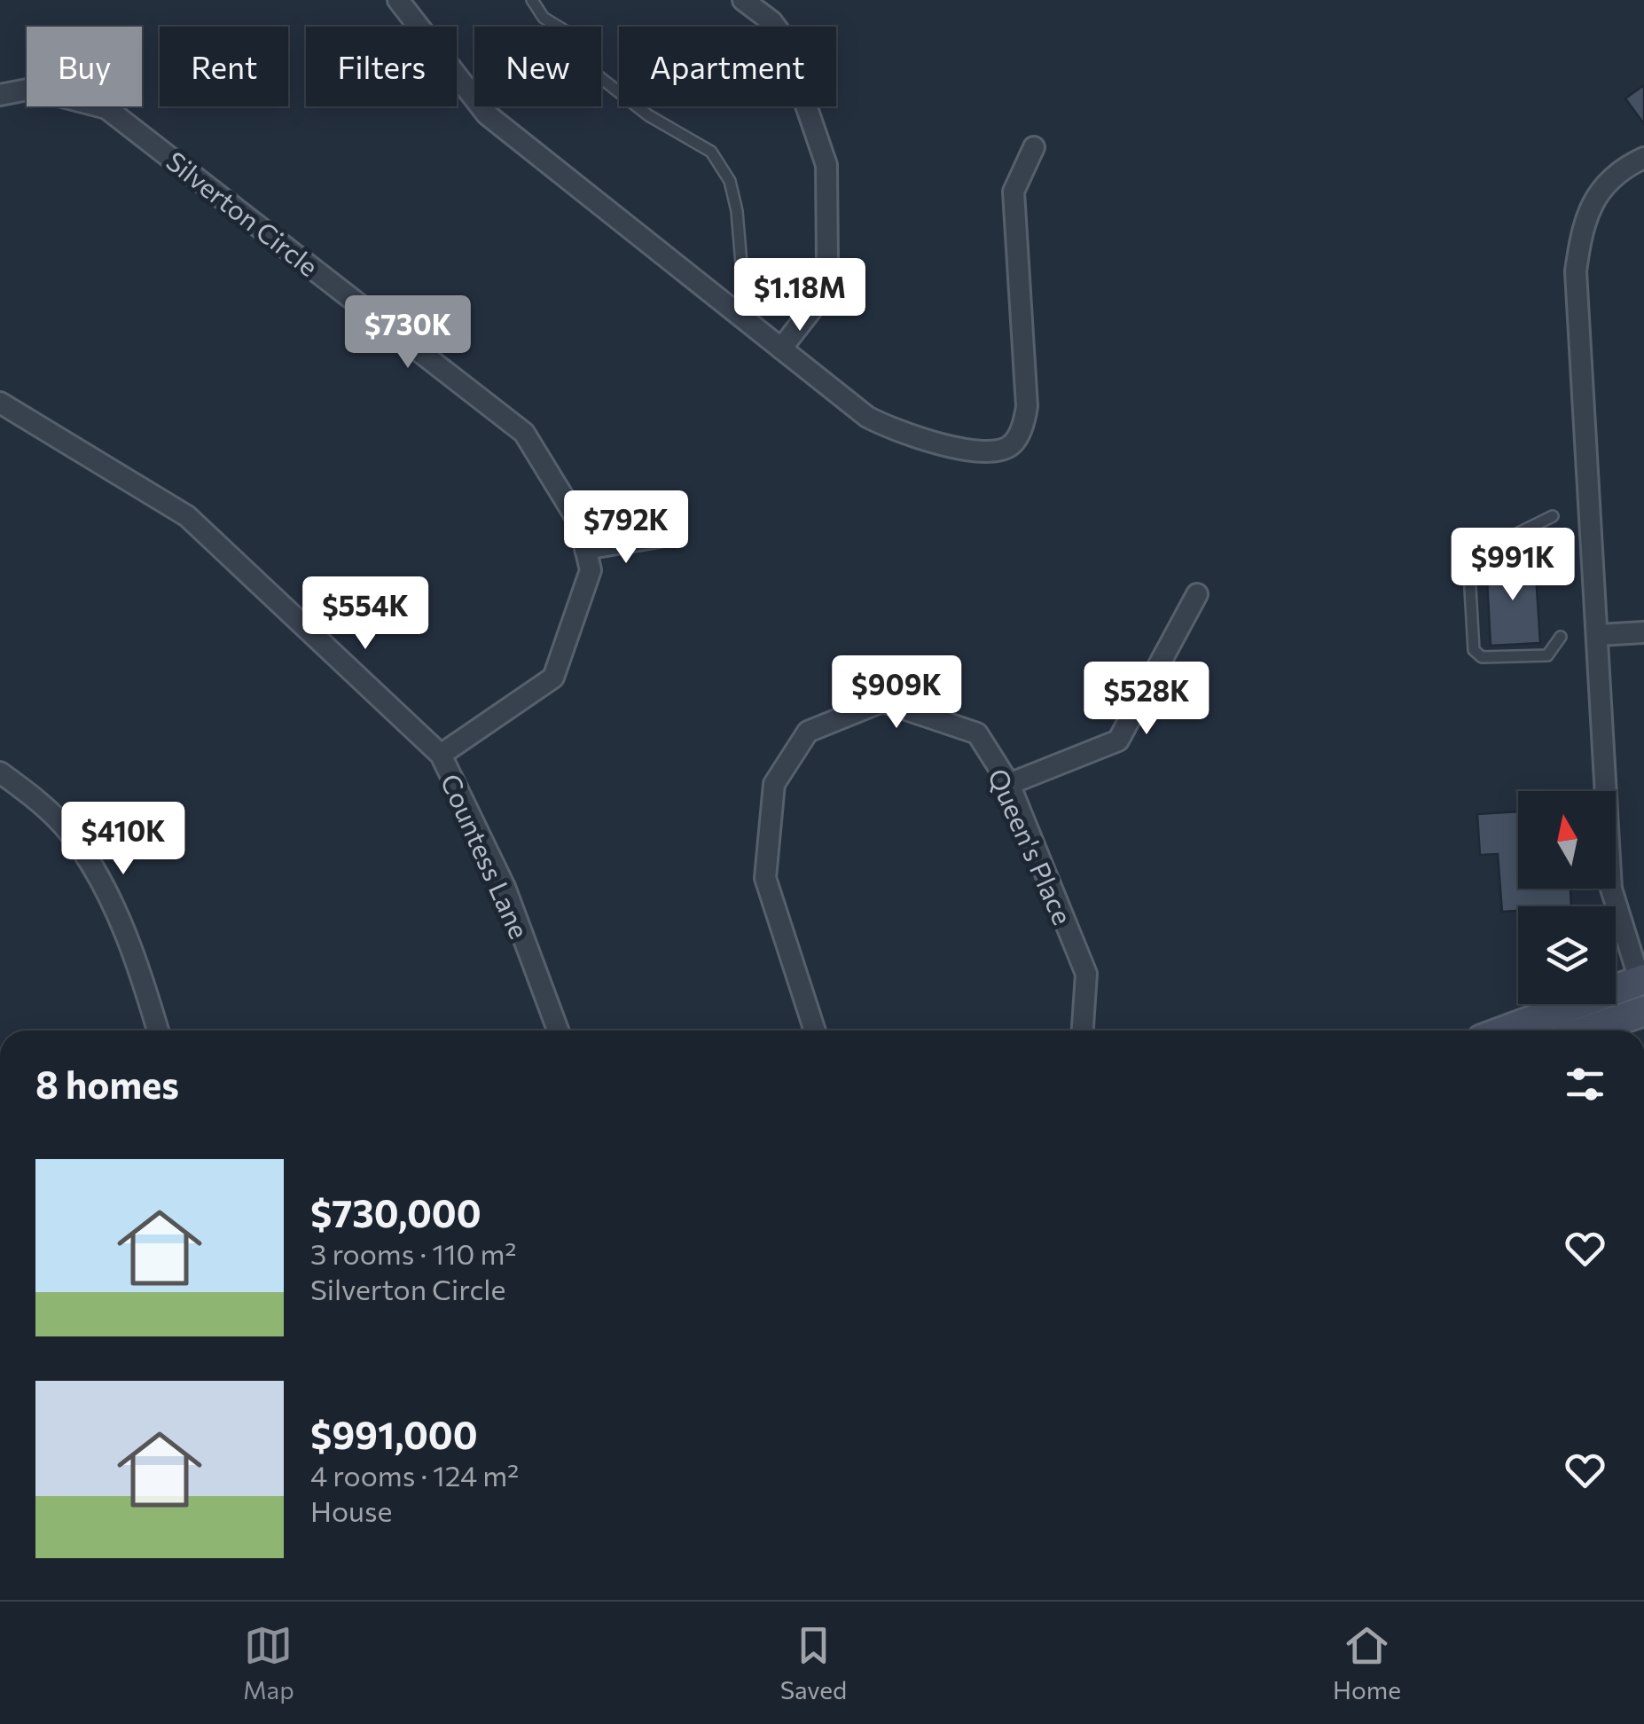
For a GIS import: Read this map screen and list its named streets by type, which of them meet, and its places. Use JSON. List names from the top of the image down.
{
  "streets": {
    "street": ["Silverton Circle", "Queen's Place", "Countess Lane"]
  },
  "crossings": [
    ["Silverton Circle", "Countess Lane"]
  ],
  "north": "top",
  "page": {
    "chip": [
      "Buy",
      "Rent",
      "Filters",
      "New",
      "Apartment"
    ],
    "price": [
      "$1.18M",
      "$730K",
      "$792K",
      "$991K",
      "$554K",
      "$909K",
      "$528K",
      "$410K"
    ],
    "heading": "8 homes",
    "list": [
      {
        "name": "$730,000",
        "note": "3 rooms · 110 m² · Silverton Circle"
      },
      {
        "name": "$991,000",
        "note": "4 rooms · 124 m² · House"
      }
    ],
    "tabs": ["Map", "Saved", "Home"]
  }
}
